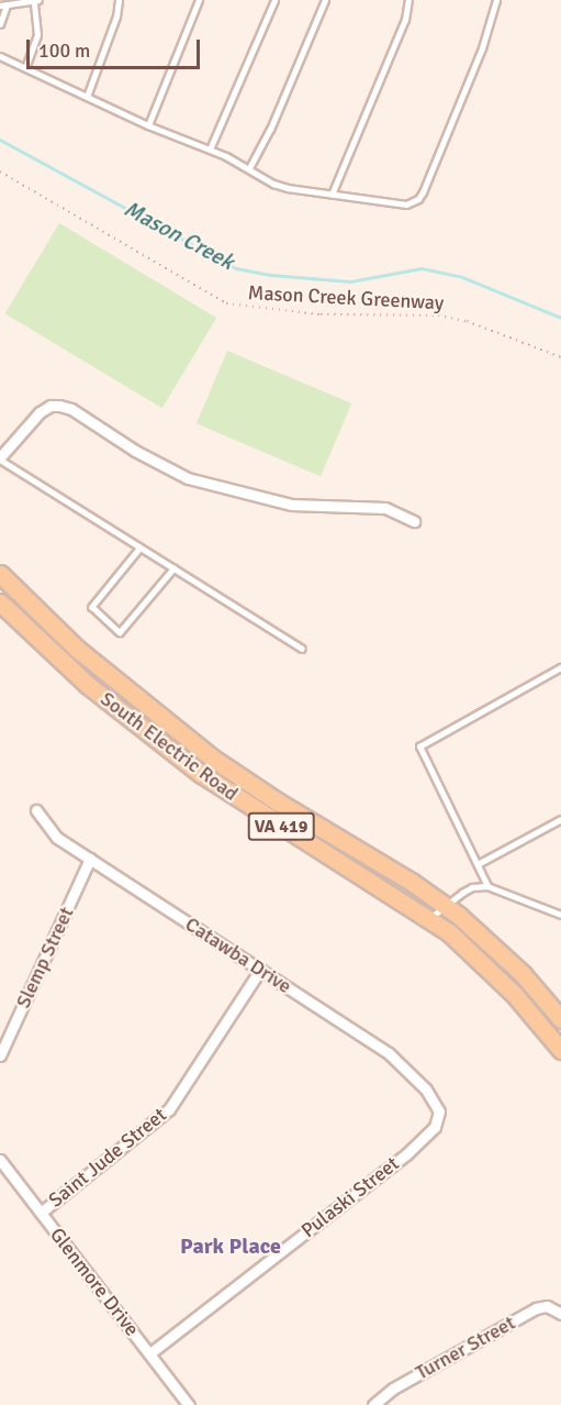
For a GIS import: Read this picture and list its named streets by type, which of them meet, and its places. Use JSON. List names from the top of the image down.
{
  "streets": {
    "main road": ["South Electric Road", "VA 419"],
    "street": [
      "Catawba Drive",
      "Slemp Street",
      "Saint Jude Street",
      "Pulaski Street",
      "Glenmore Drive",
      "Turner Street"
    ],
    "path": ["Mason Creek Greenway"]
  },
  "crossings": [
    ["Catawba Drive", "Slemp Street"],
    ["Catawba Drive", "Saint Jude Street"],
    ["Catawba Drive", "Pulaski Street"],
    ["Saint Jude Street", "Glenmore Drive"],
    ["Pulaski Street", "Glenmore Drive"]
  ],
  "districts": ["Park Place"],
  "water": ["Mason Creek"],
  "scale_bar": "100 m"
}
